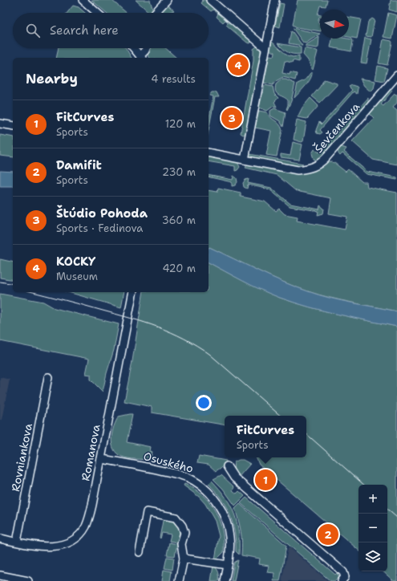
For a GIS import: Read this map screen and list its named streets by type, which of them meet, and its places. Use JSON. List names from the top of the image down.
{
  "streets": {
    "street": [
      "Ševčenkova",
      "Romanova",
      "Rovniankova",
      "Osuského"
    ]
  },
  "crossings": [
    ["Romanova", "Rovniankova"],
    ["Romanova", "Osuského"]
  ],
  "north": "right",
  "page": {
    "search": "Search here",
    "pins": [
      "4",
      "3",
      "1",
      "2"
    ],
    "heading": ["Nearby", "4 results"],
    "list": [
      {
        "mark": "1",
        "name": "FitCurves",
        "note": "Sports",
        "value": "120 m"
      },
      {
        "mark": "2",
        "name": "Damifit",
        "note": "Sports",
        "value": "230 m"
      },
      {
        "mark": "3",
        "name": "Štúdio Pohoda",
        "note": "Sports · Fedinova",
        "value": "360 m"
      },
      {
        "mark": "4",
        "name": "KOCKY",
        "note": "Museum",
        "value": "420 m"
      }
    ],
    "popup": ["FitCurves", "Sports"],
    "map_buttons": ["+", "−"]
  }
}
